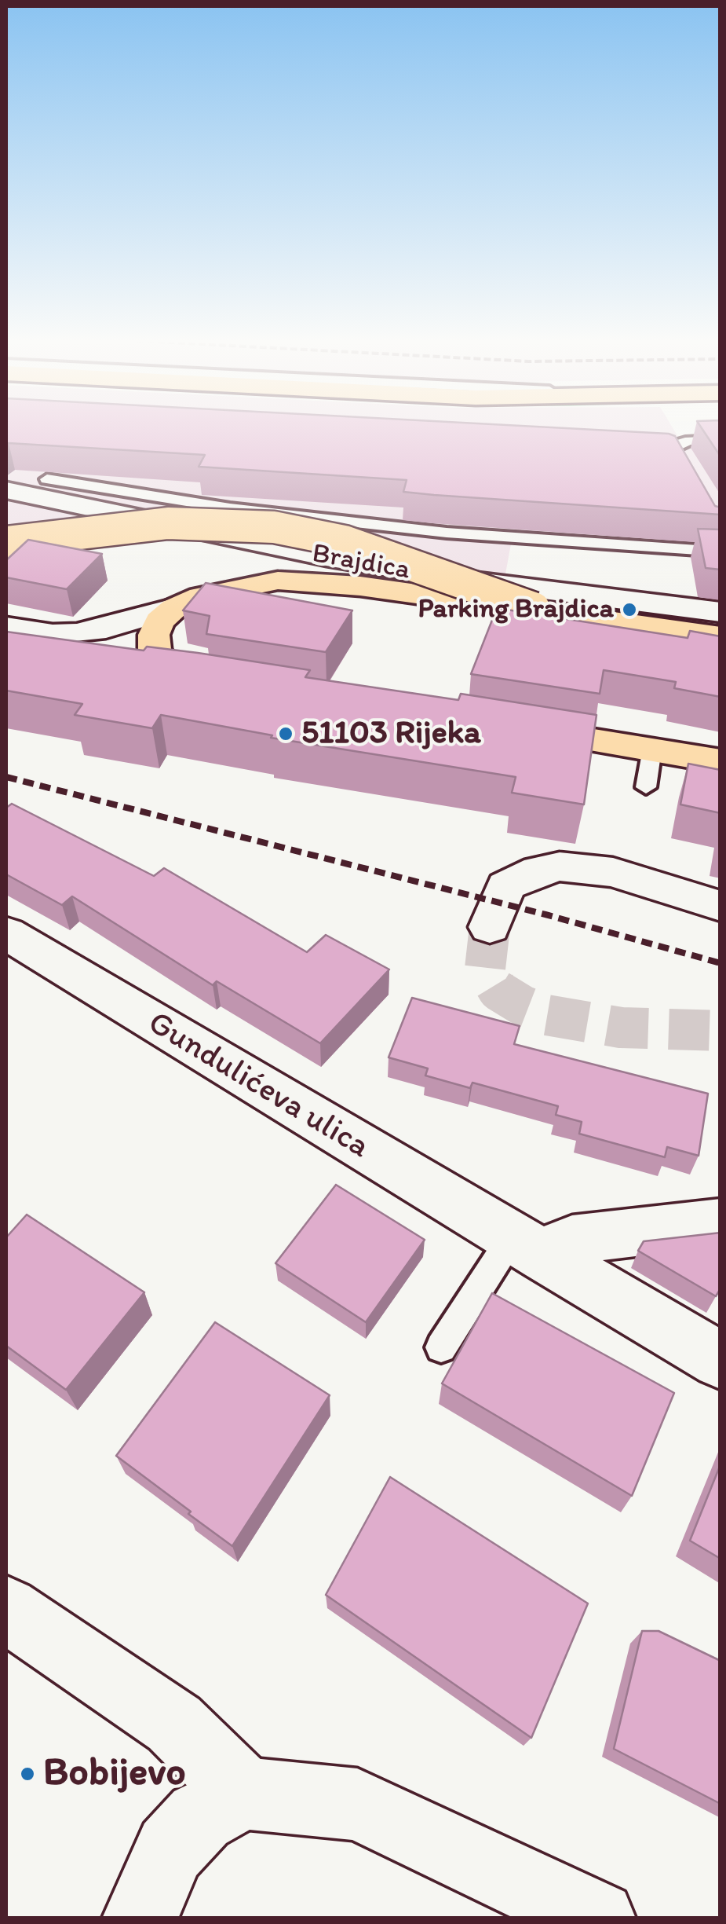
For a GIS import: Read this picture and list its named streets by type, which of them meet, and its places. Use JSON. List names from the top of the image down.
{
  "streets": {
    "street": ["Brajdica", "Gundulićeva ulica"]
  },
  "places": ["Parking Brajdica", "51103 Rijeka", "Bobijevo"]
}
